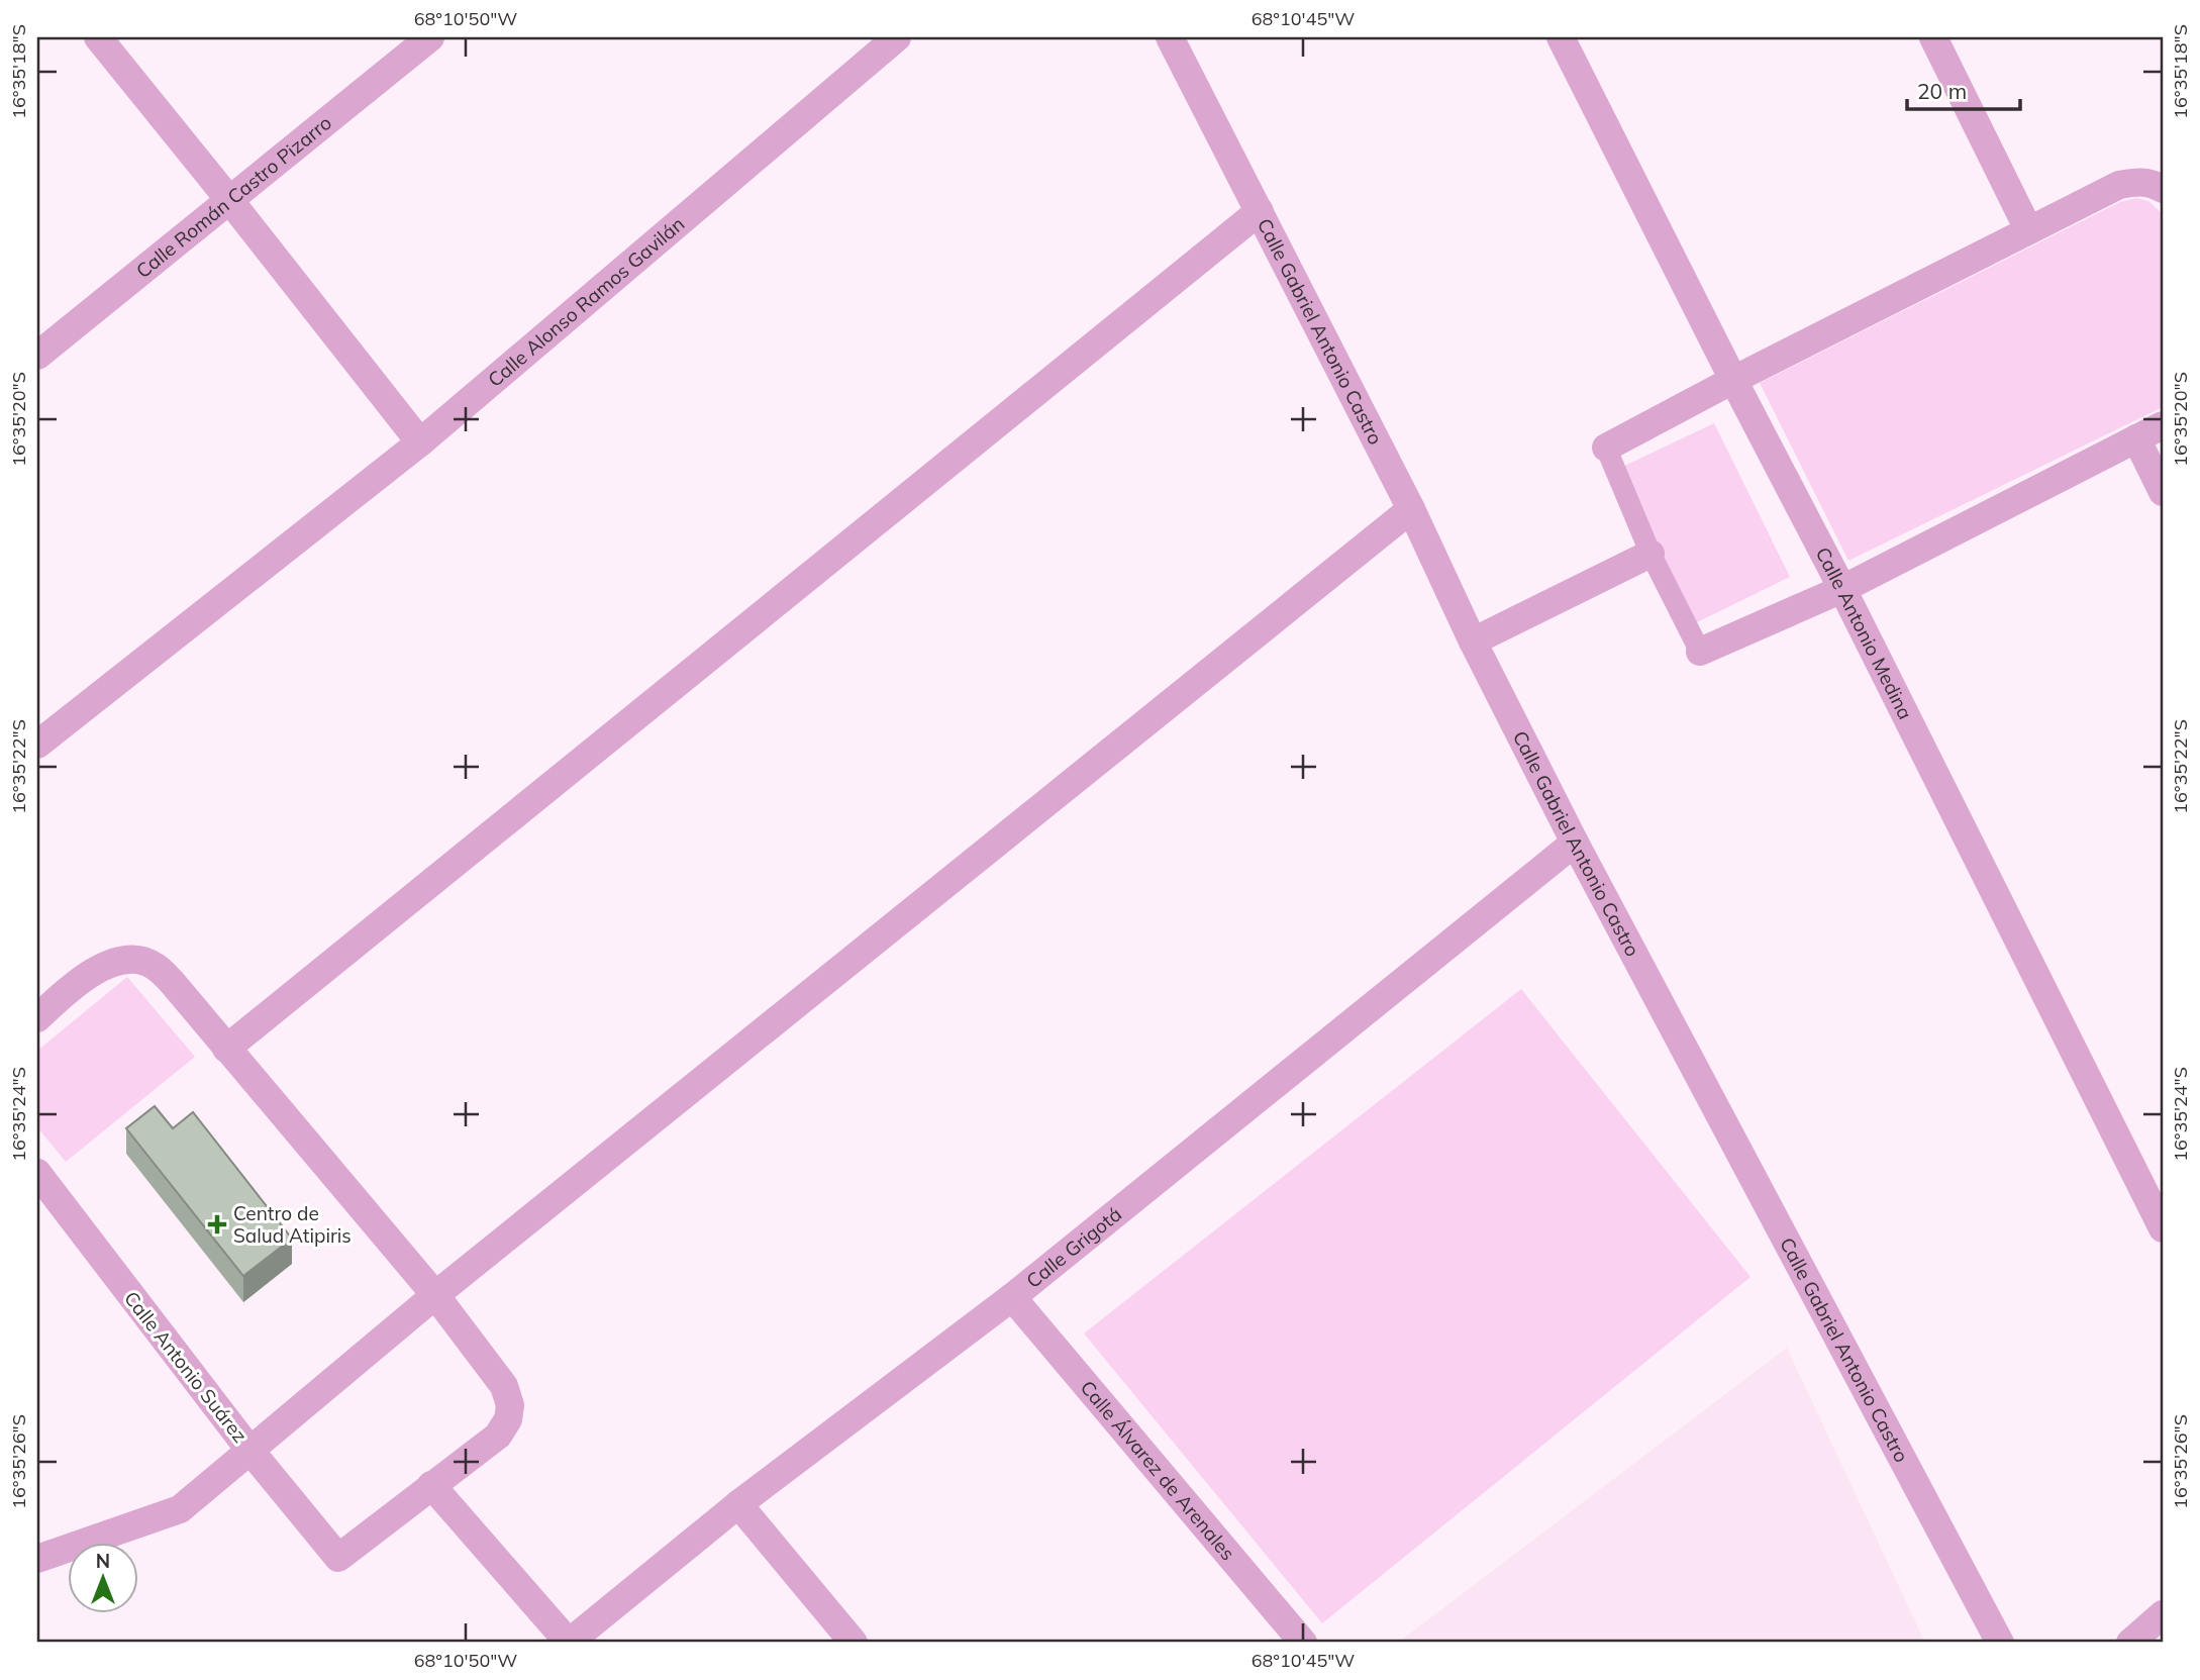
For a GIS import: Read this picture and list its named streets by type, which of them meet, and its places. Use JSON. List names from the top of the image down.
{
  "streets": {
    "street": [
      "Calle Román Castro Pizarro",
      "Calle Alonso Ramos Gavilán",
      "Calle Gabriel Antonio Castro",
      "Calle Antonio Medina",
      "Calle Grigotá",
      "Calle Antonio Suárez",
      "Calle Álvarez de Arenales"
    ]
  },
  "crossings": [
    ["Calle Gabriel Antonio Castro", "Calle Grigotá"],
    ["Calle Grigotá", "Calle Álvarez de Arenales"]
  ],
  "places": {
    "health": ["Centro de Salud Atipiris"]
  },
  "scale_bar": "20 m",
  "north": "top",
  "coordinates": [
    "68°10'50\"W",
    "68°10'45\"W",
    "16°35'18\"S",
    "16°35'20\"S",
    "16°35'22\"S",
    "16°35'24\"S",
    "16°35'26\"S"
  ]
}
